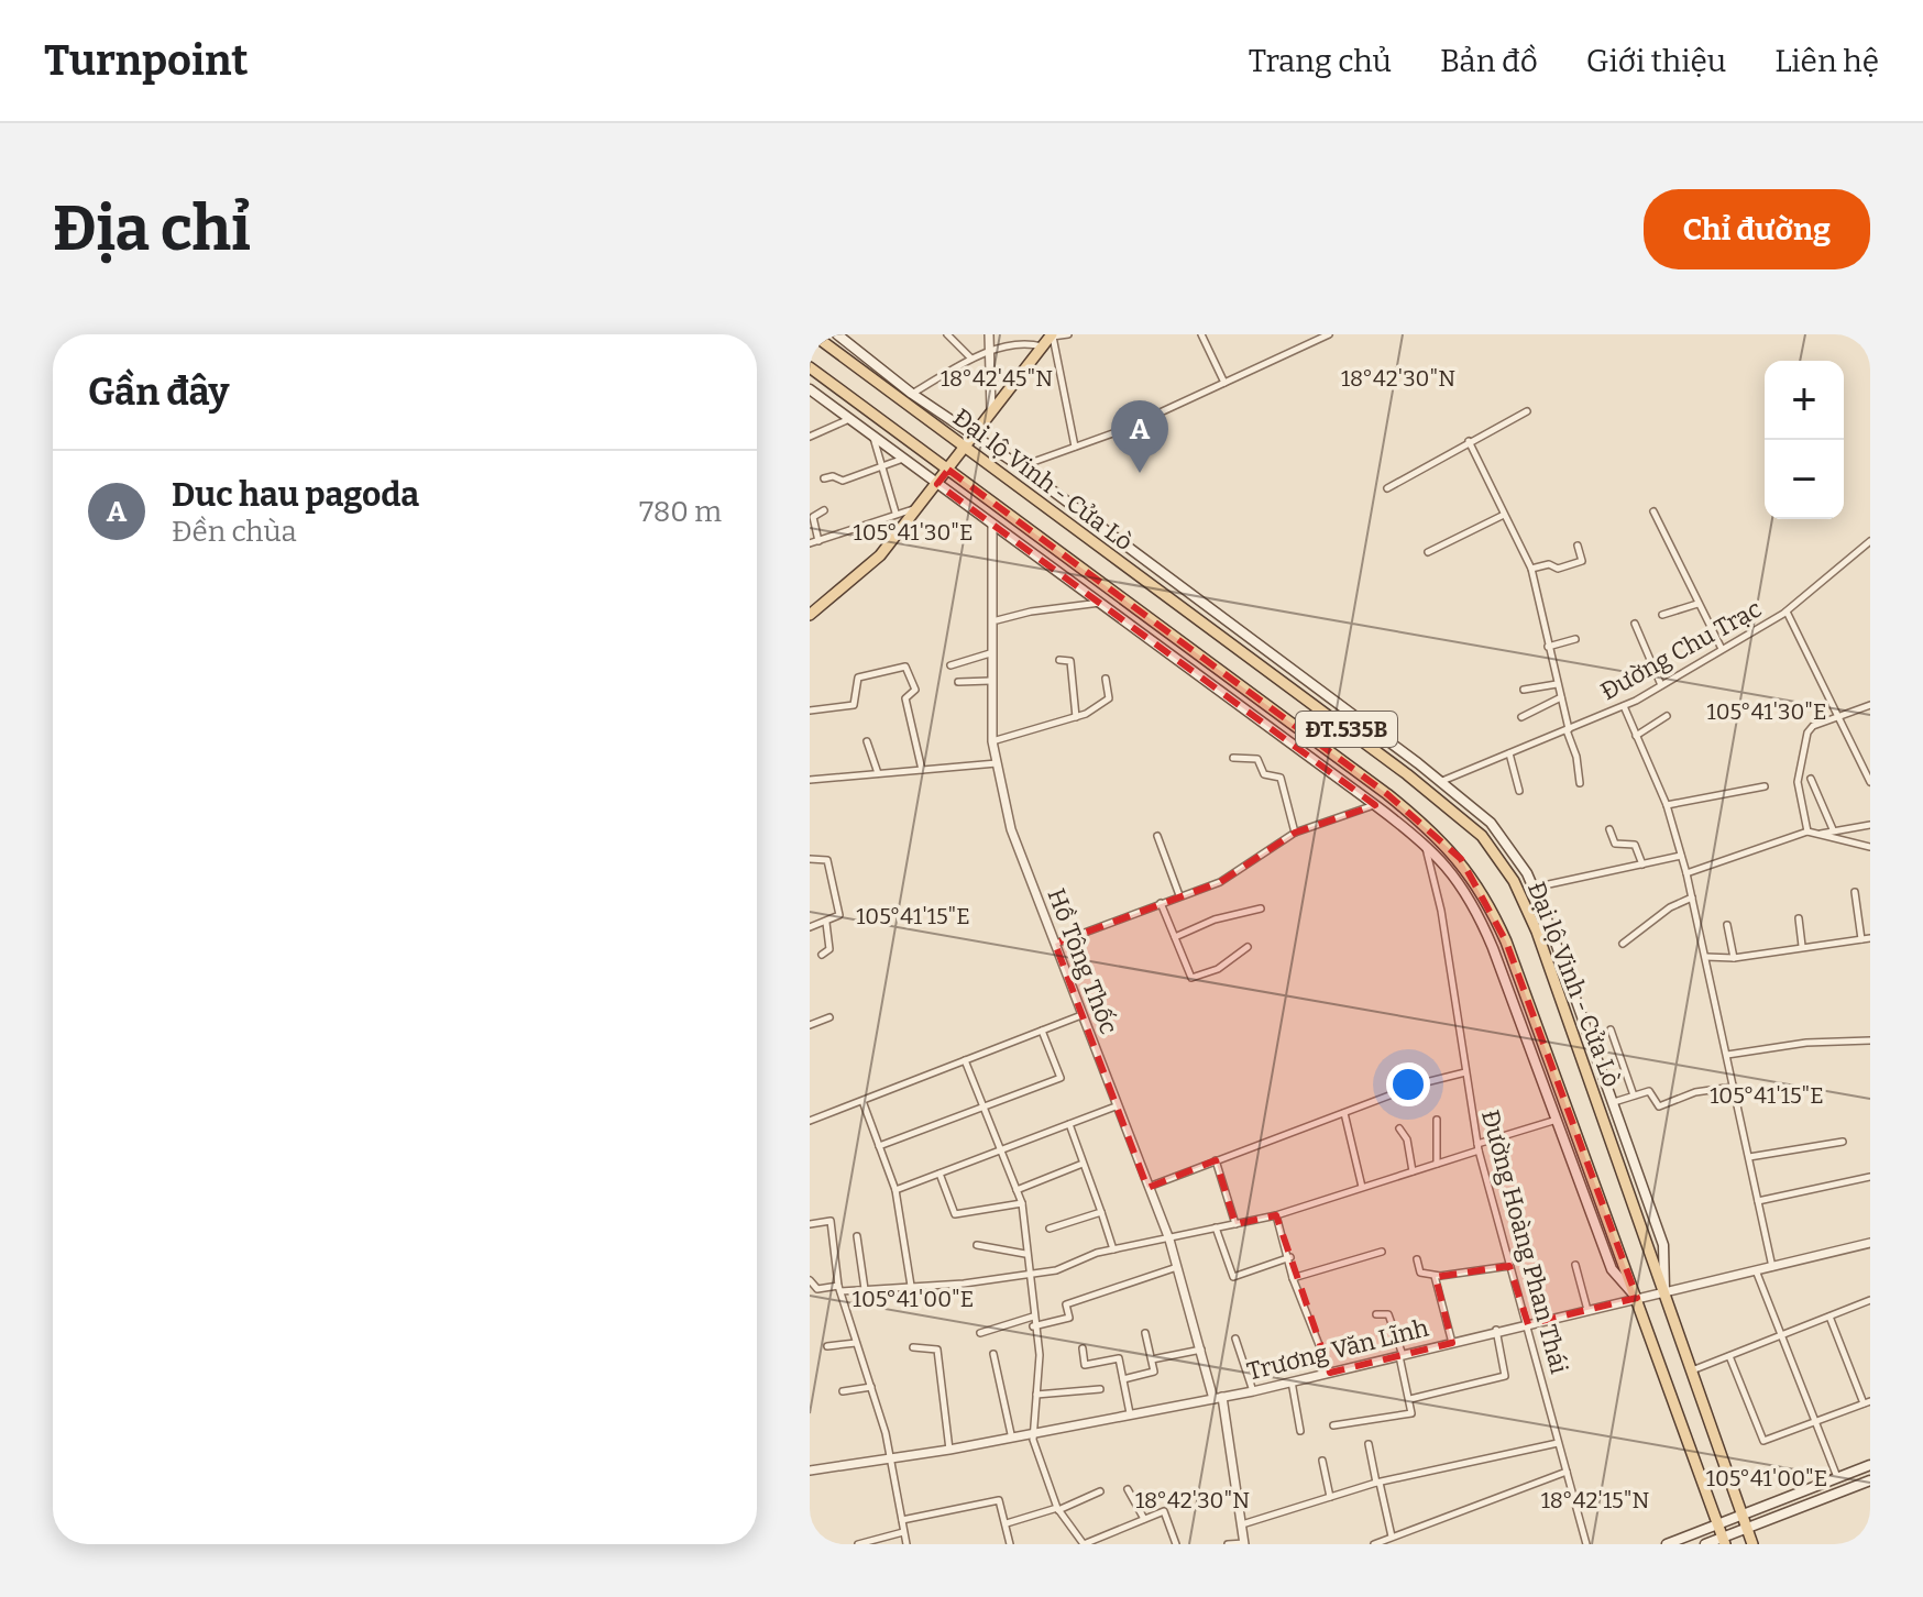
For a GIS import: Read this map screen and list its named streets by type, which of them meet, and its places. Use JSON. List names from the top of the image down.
{
  "streets": {
    "main road": ["Đại lộ Vinh - Cửa Lò", "ĐT.535B"],
    "street": [
      "Đường Chu Trạc",
      "Hồ Tông Thốc",
      "Đường Hoàng Phan Thái",
      "Trương Văn Lĩnh"
    ]
  },
  "crossings": [
    ["Đại lộ Vinh - Cửa Lò", "Trương Văn Lĩnh"],
    ["Hồ Tông Thốc", "Trương Văn Lĩnh"],
    ["Đường Hoàng Phan Thái", "Trương Văn Lĩnh"]
  ],
  "page": {
    "header": "Turnpoint",
    "nav": [
      "Trang chủ",
      "Bản đồ",
      "Giới thiệu",
      "Liên hệ"
    ],
    "buttons": "Chỉ đường",
    "title": "Địa chỉ",
    "heading": "Gần đây",
    "map_buttons": ["+", "−"],
    "pins": "A",
    "list": [
      {
        "mark": "A",
        "name": "Duc hau pagoda",
        "note": "Đền chùa",
        "value": "780 m"
      }
    ]
  },
  "coordinates": [
    "18°42'45\"N",
    "18°42'30\"N",
    "105°41'30\"E",
    "105°41'15\"E",
    "105°41'00\"E",
    "18°42'15\"N"
  ]
}
